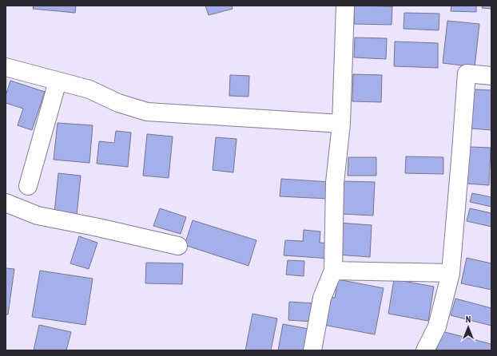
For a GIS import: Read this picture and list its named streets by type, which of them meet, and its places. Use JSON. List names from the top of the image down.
{
  "north": "top"
}
